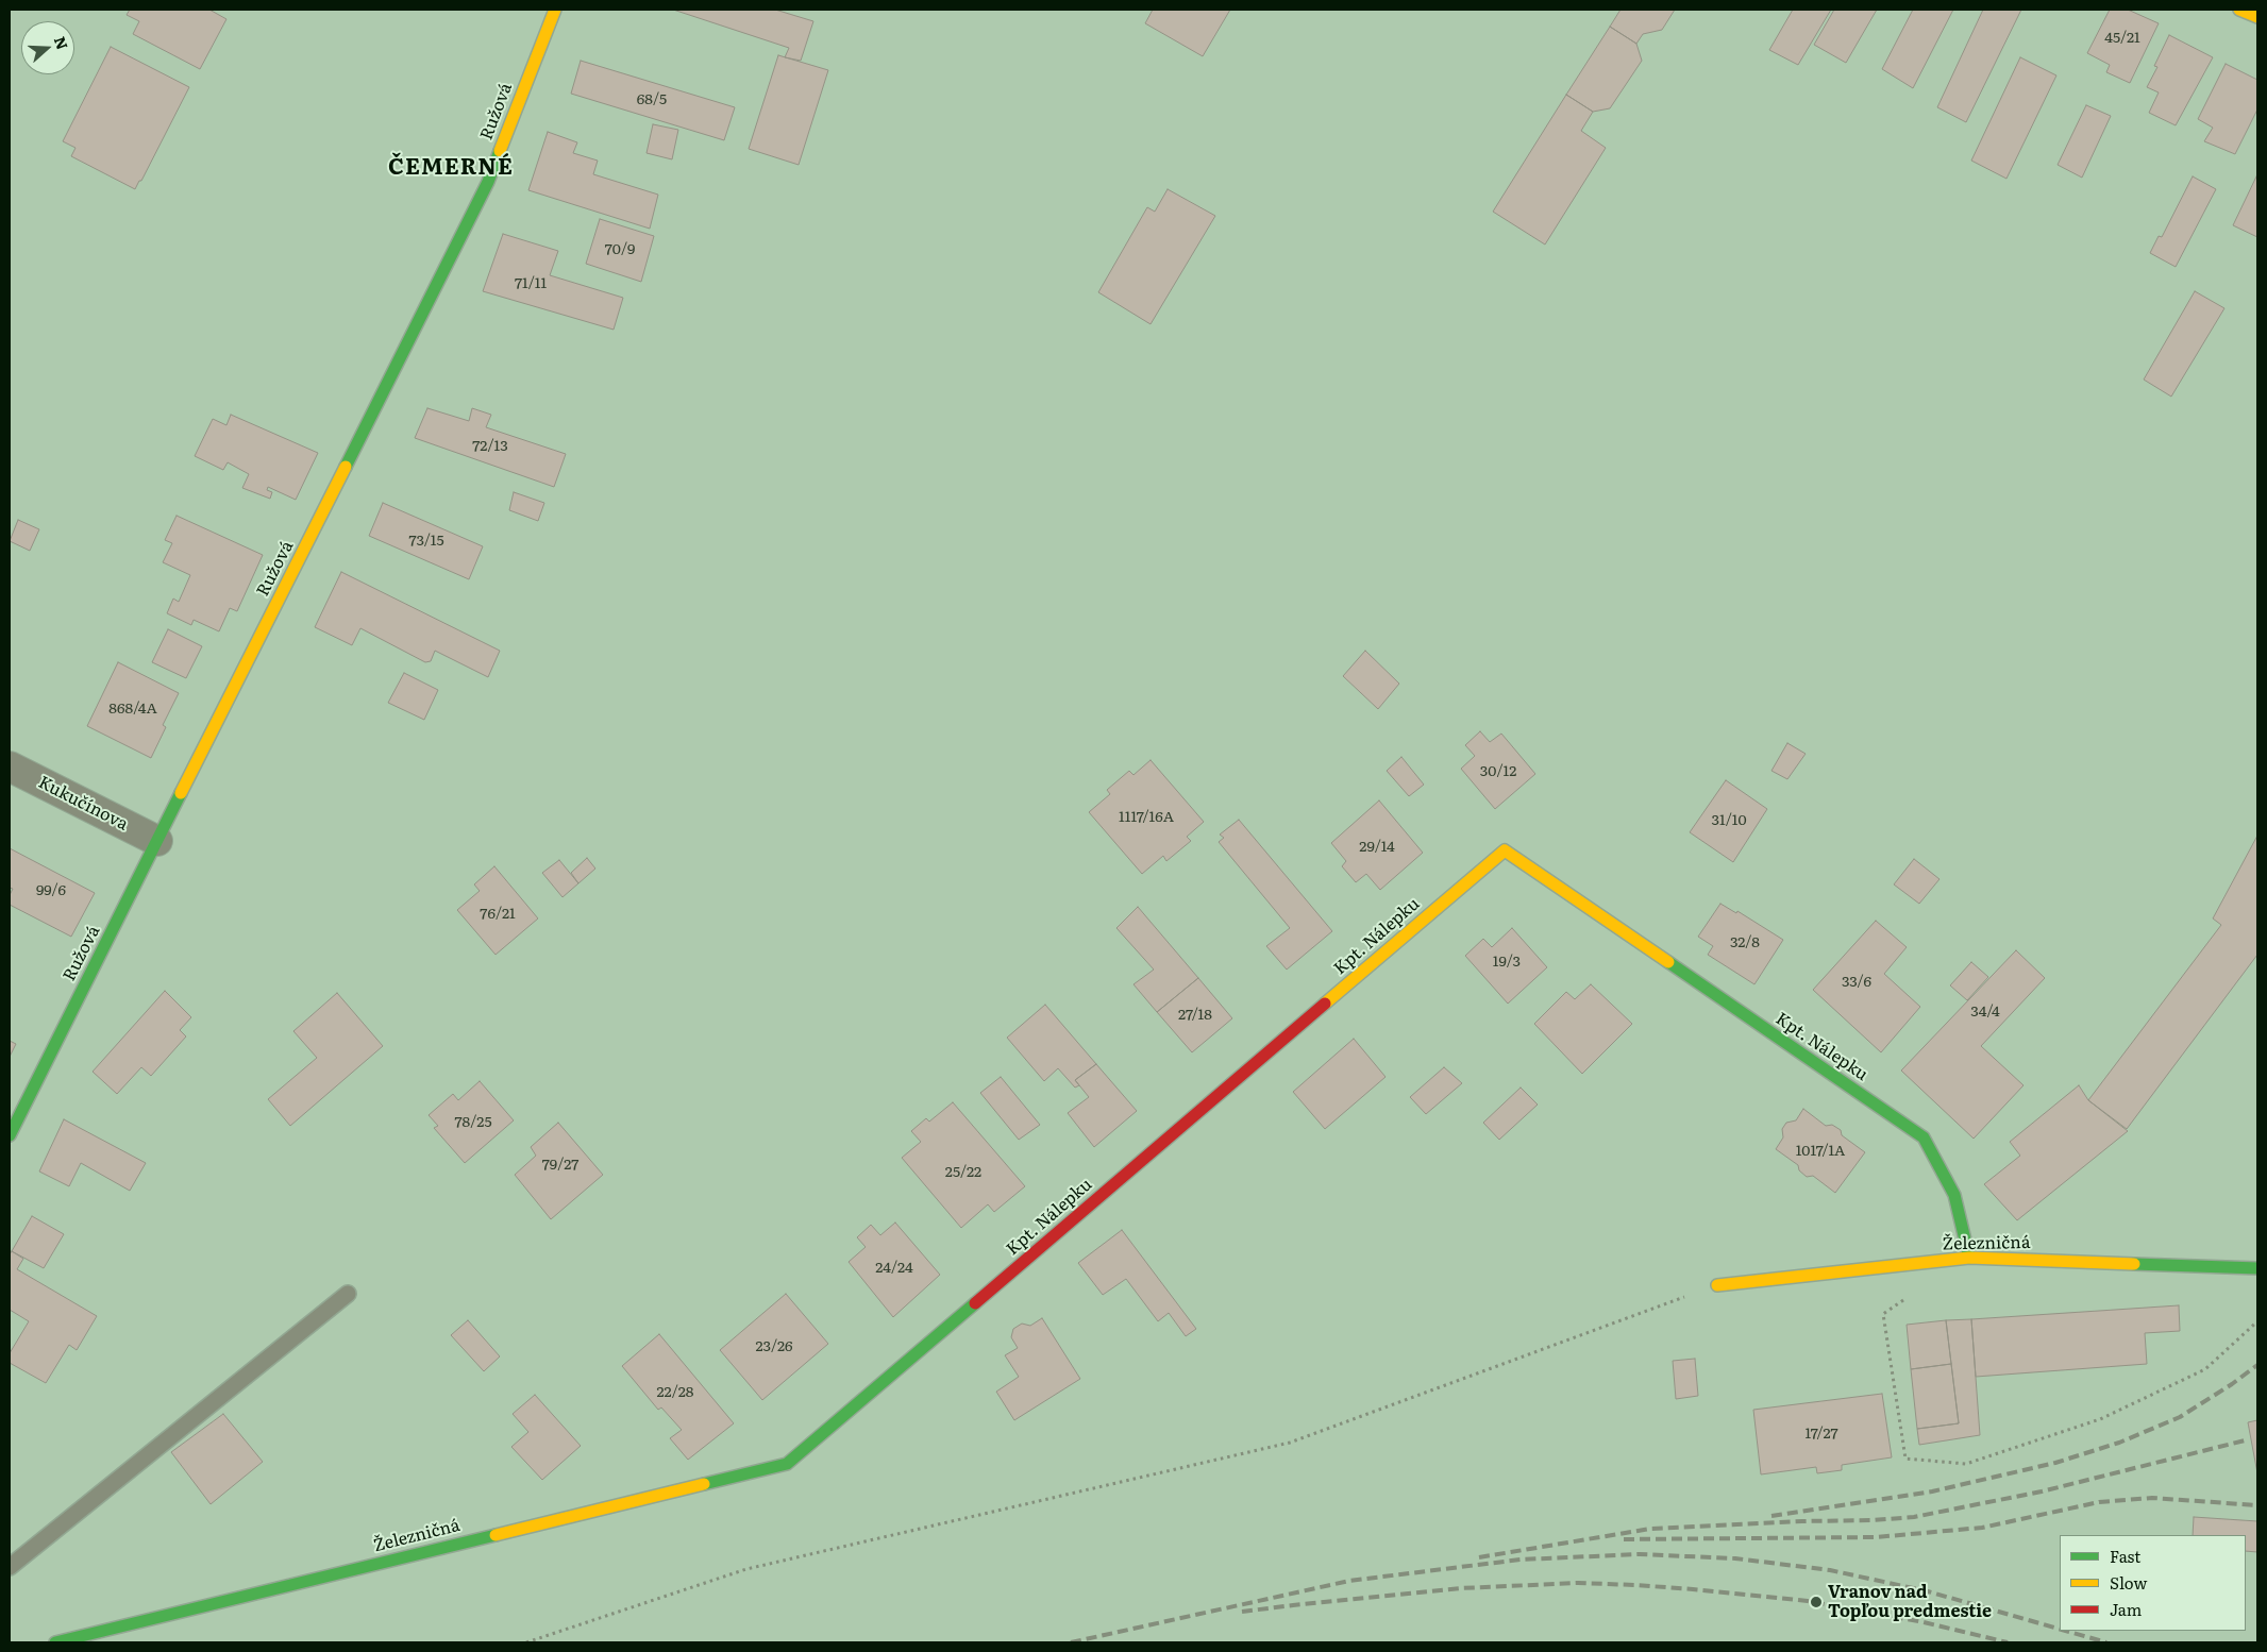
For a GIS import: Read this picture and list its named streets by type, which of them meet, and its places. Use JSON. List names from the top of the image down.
{
  "streets": {
    "street": [
      "Ružová",
      "Kukučínova",
      "Kpt. Nálepku",
      "Železničná"
    ]
  },
  "crossings": [
    ["Ružová", "Kukučínova"],
    ["Kpt. Nálepku", "Železničná"]
  ],
  "districts": ["ČEMERNÉ"],
  "places": ["Vranov nad Topľou predmestie"],
  "house_numbers": [
    "45/21",
    "68/5",
    "70/9",
    "71/11",
    "72/13",
    "73/15",
    "868/4A",
    "30/12",
    "1117/16A",
    "31/10",
    "29/14",
    "99/6",
    "76/21",
    "32/8",
    "19/3",
    "33/6",
    "34/4",
    "27/18",
    "78/25",
    "1017/1A",
    "79/27",
    "25/22",
    "24/24",
    "23/26",
    "22/28",
    "17/27"
  ],
  "legend": ["Fast", "Slow", "Jam"],
  "north": "right"
}
